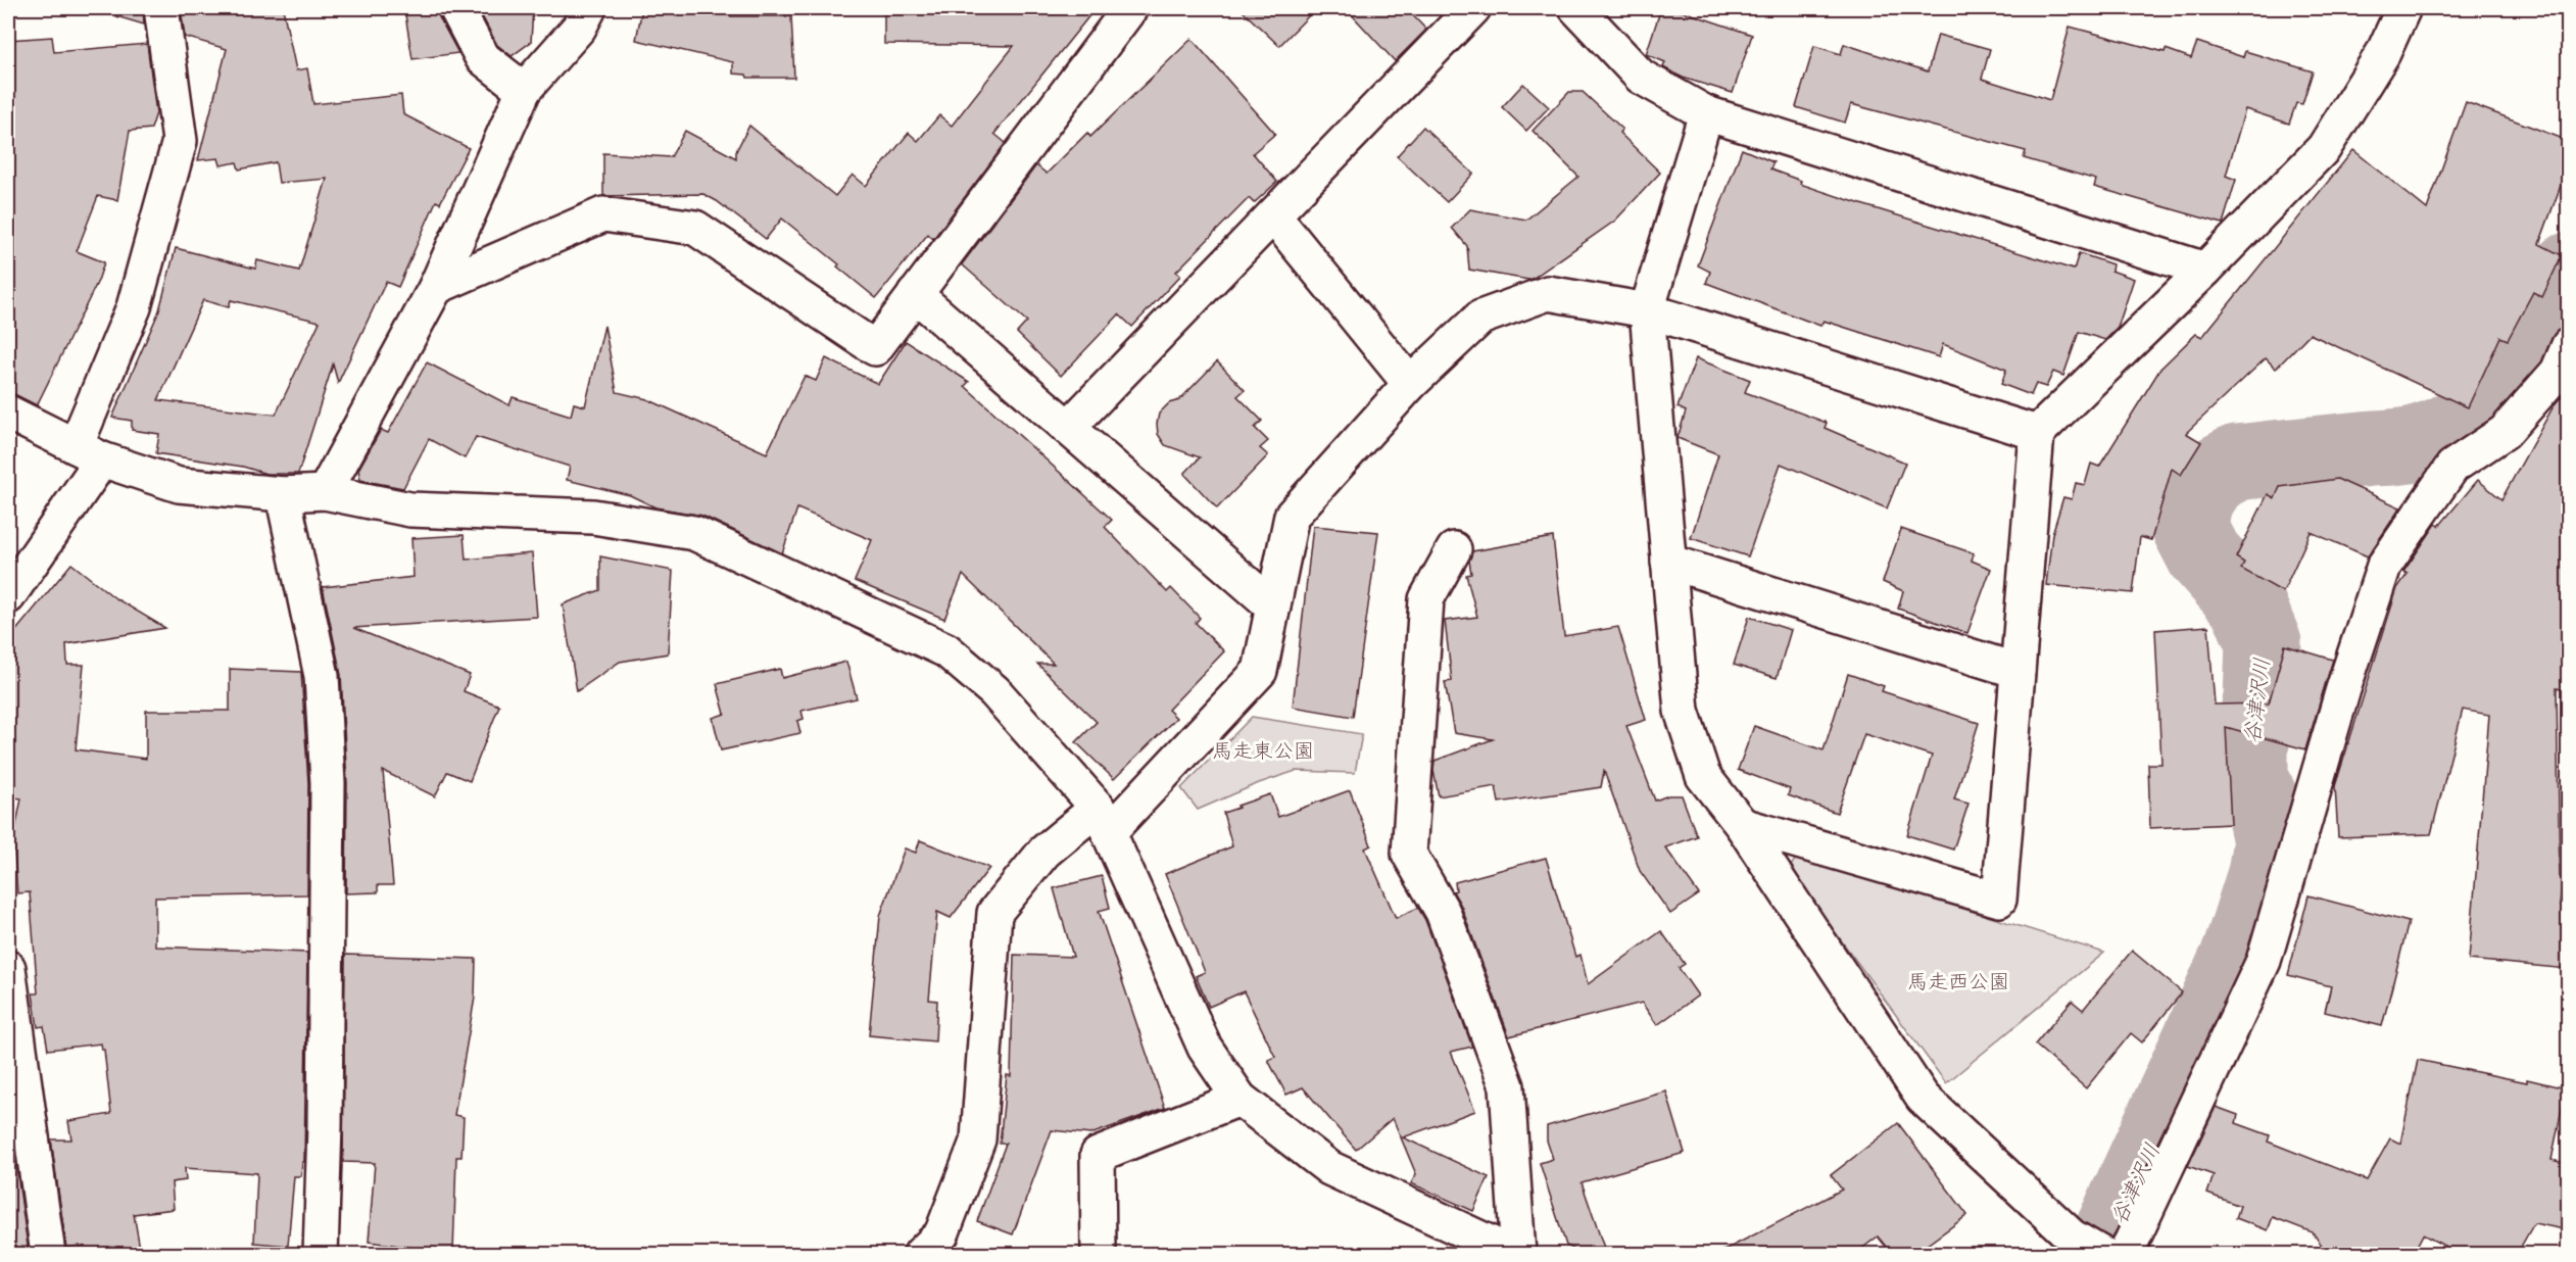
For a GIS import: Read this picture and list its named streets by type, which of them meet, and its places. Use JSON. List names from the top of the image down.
{
  "water": ["谷津沢川"],
  "parks": ["馬走東公園", "馬走西公園"]
}
